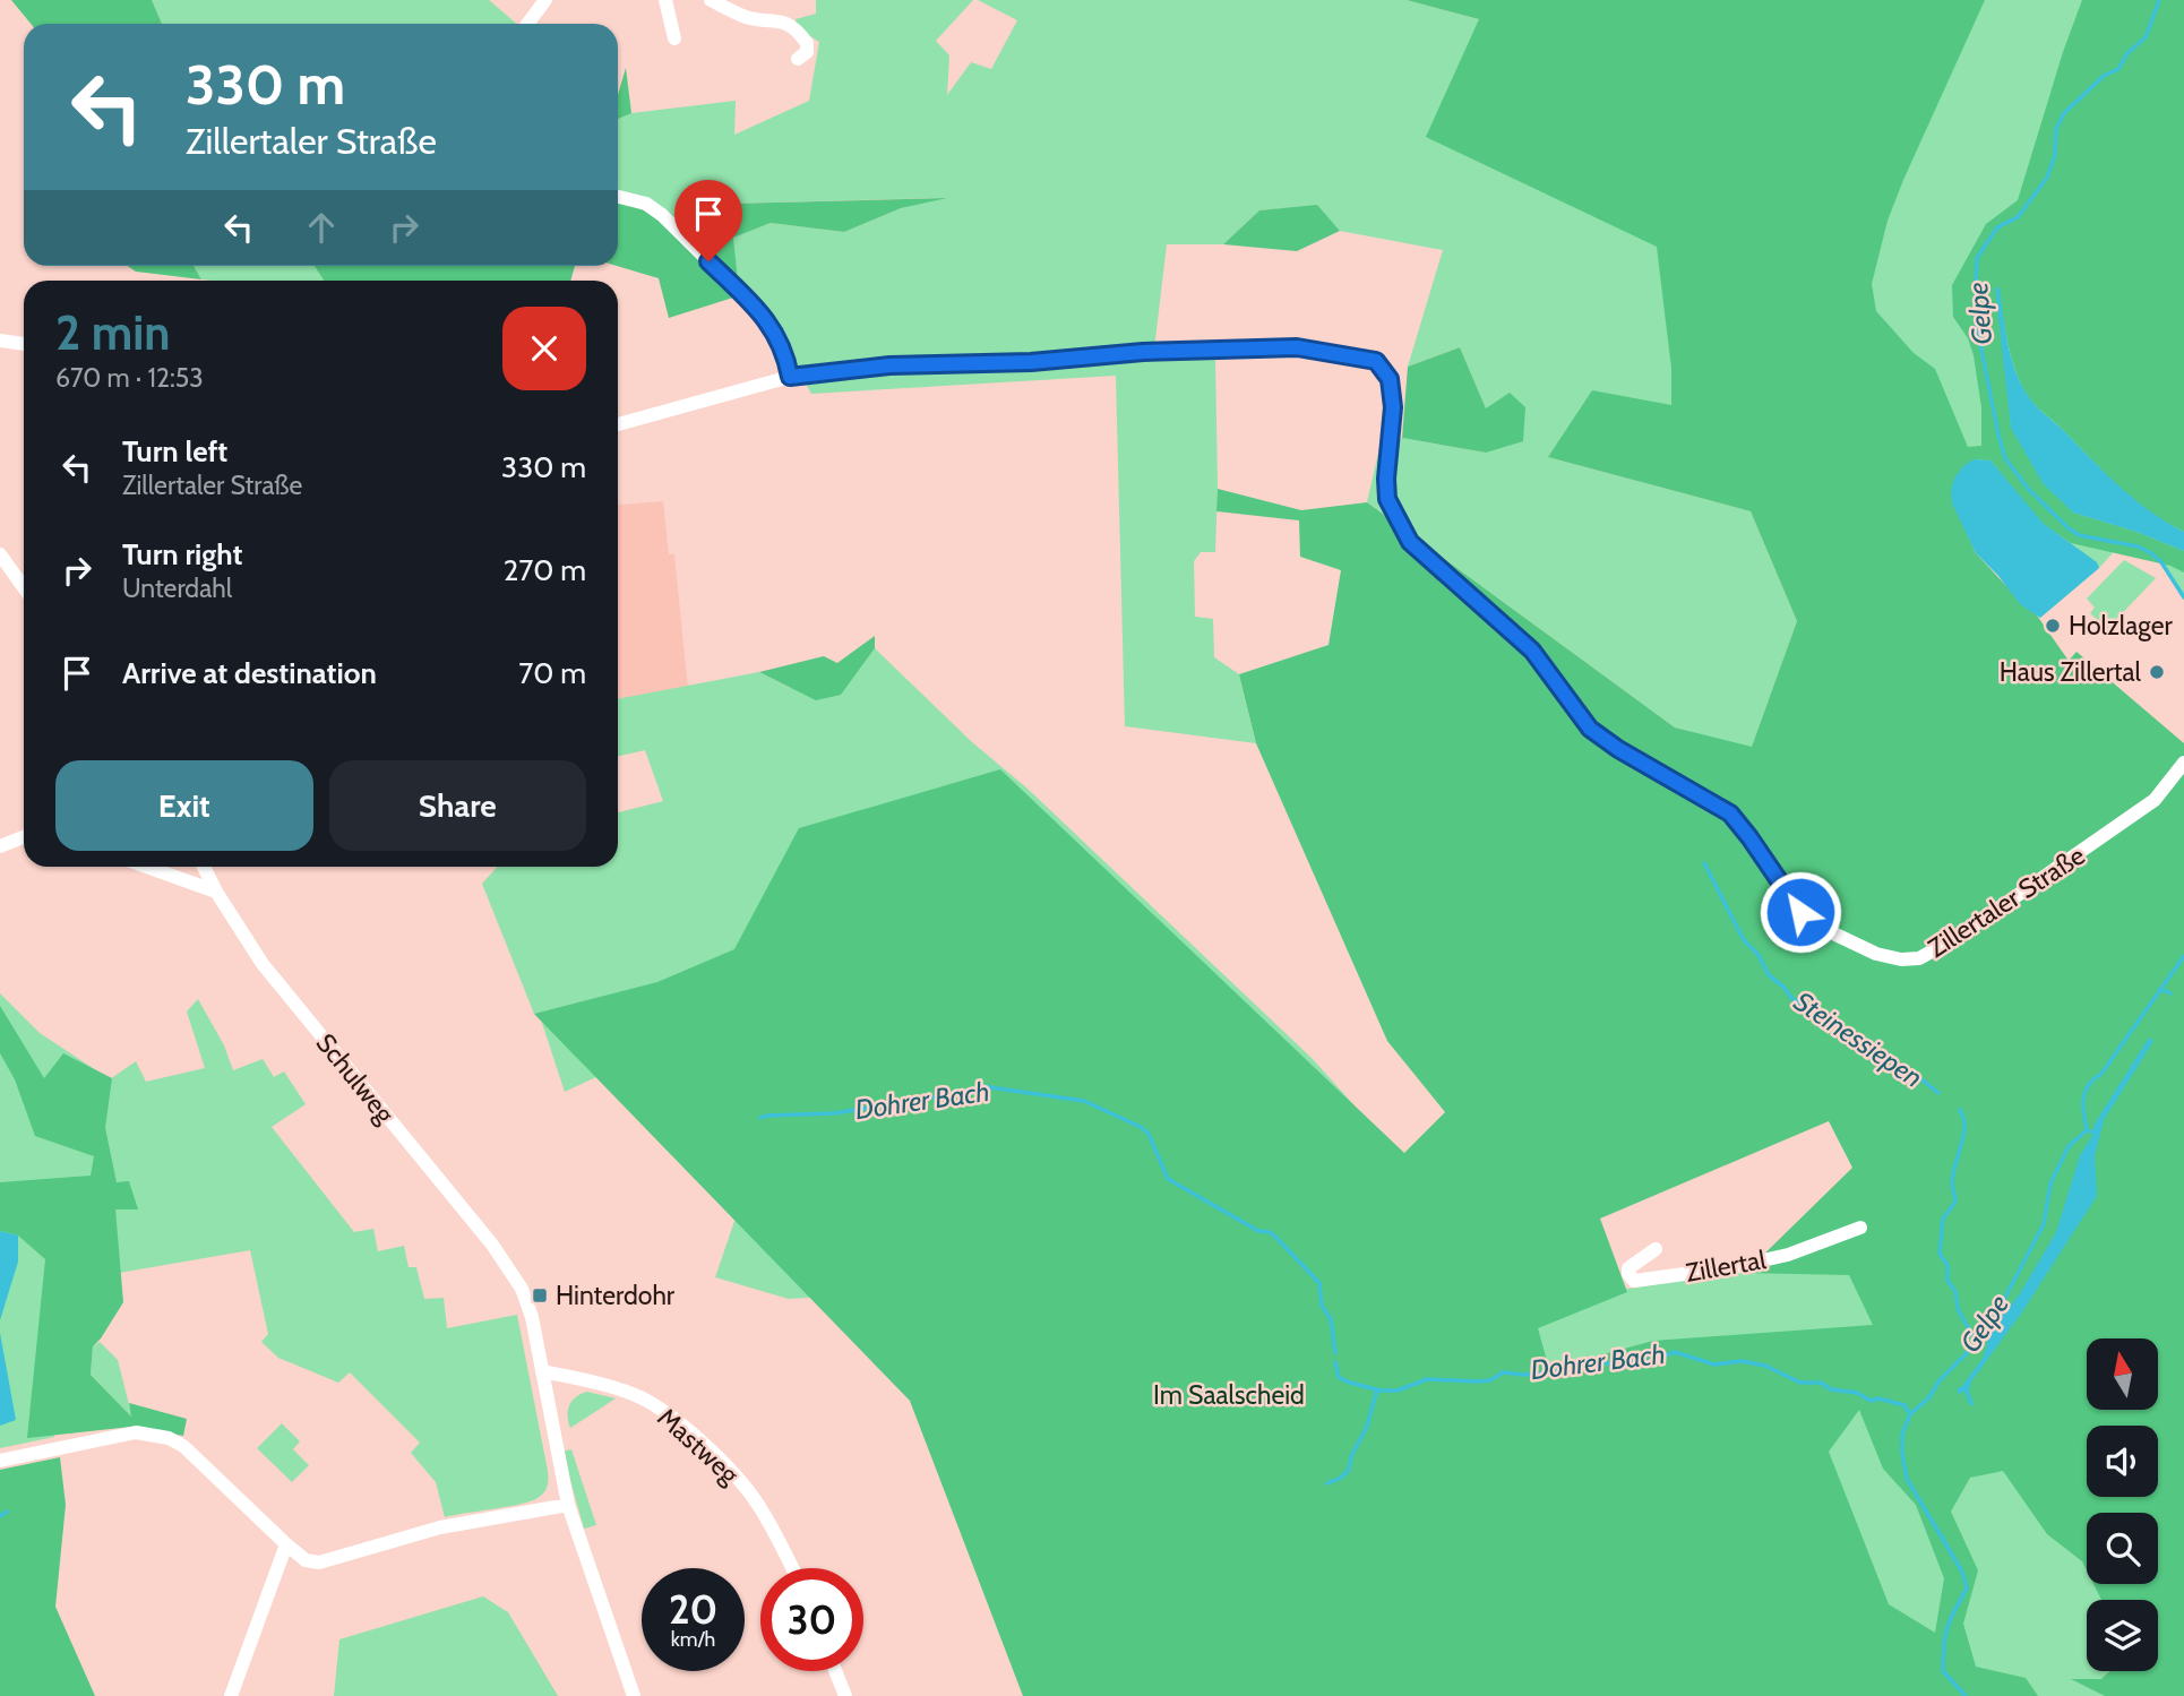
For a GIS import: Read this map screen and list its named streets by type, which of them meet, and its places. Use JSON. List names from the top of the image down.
{
  "streets": {
    "street": [
      "Zillertaler Straße",
      "Schulweg",
      "Zillertal",
      "Mastweg"
    ]
  },
  "crossings": [
    ["Schulweg", "Mastweg"]
  ],
  "water": ["Gelpe", "Steinessiepen", "Dohrer Bach"],
  "parks": ["Im Saalscheid"],
  "places": {
    "other": ["Holzlager", "Haus Zillertal"],
    "transit": ["Hinterdohr"]
  },
  "north": "top",
  "page": {
    "turn": ["330 m", "Zillertaler Straße"],
    "heading": ["2 min", "670 m · 12:53"],
    "list": [
      {
        "name": "Turn left",
        "note": "Zillertaler Straße",
        "value": "330 m"
      },
      {
        "name": "Turn right",
        "note": "Unterdahl",
        "value": "270 m"
      },
      {
        "name": "Arrive at destination",
        "value": "70 m"
      }
    ],
    "buttons": ["Exit", "Share"],
    "speed": "20 km/h",
    "limit": "30"
  }
}
